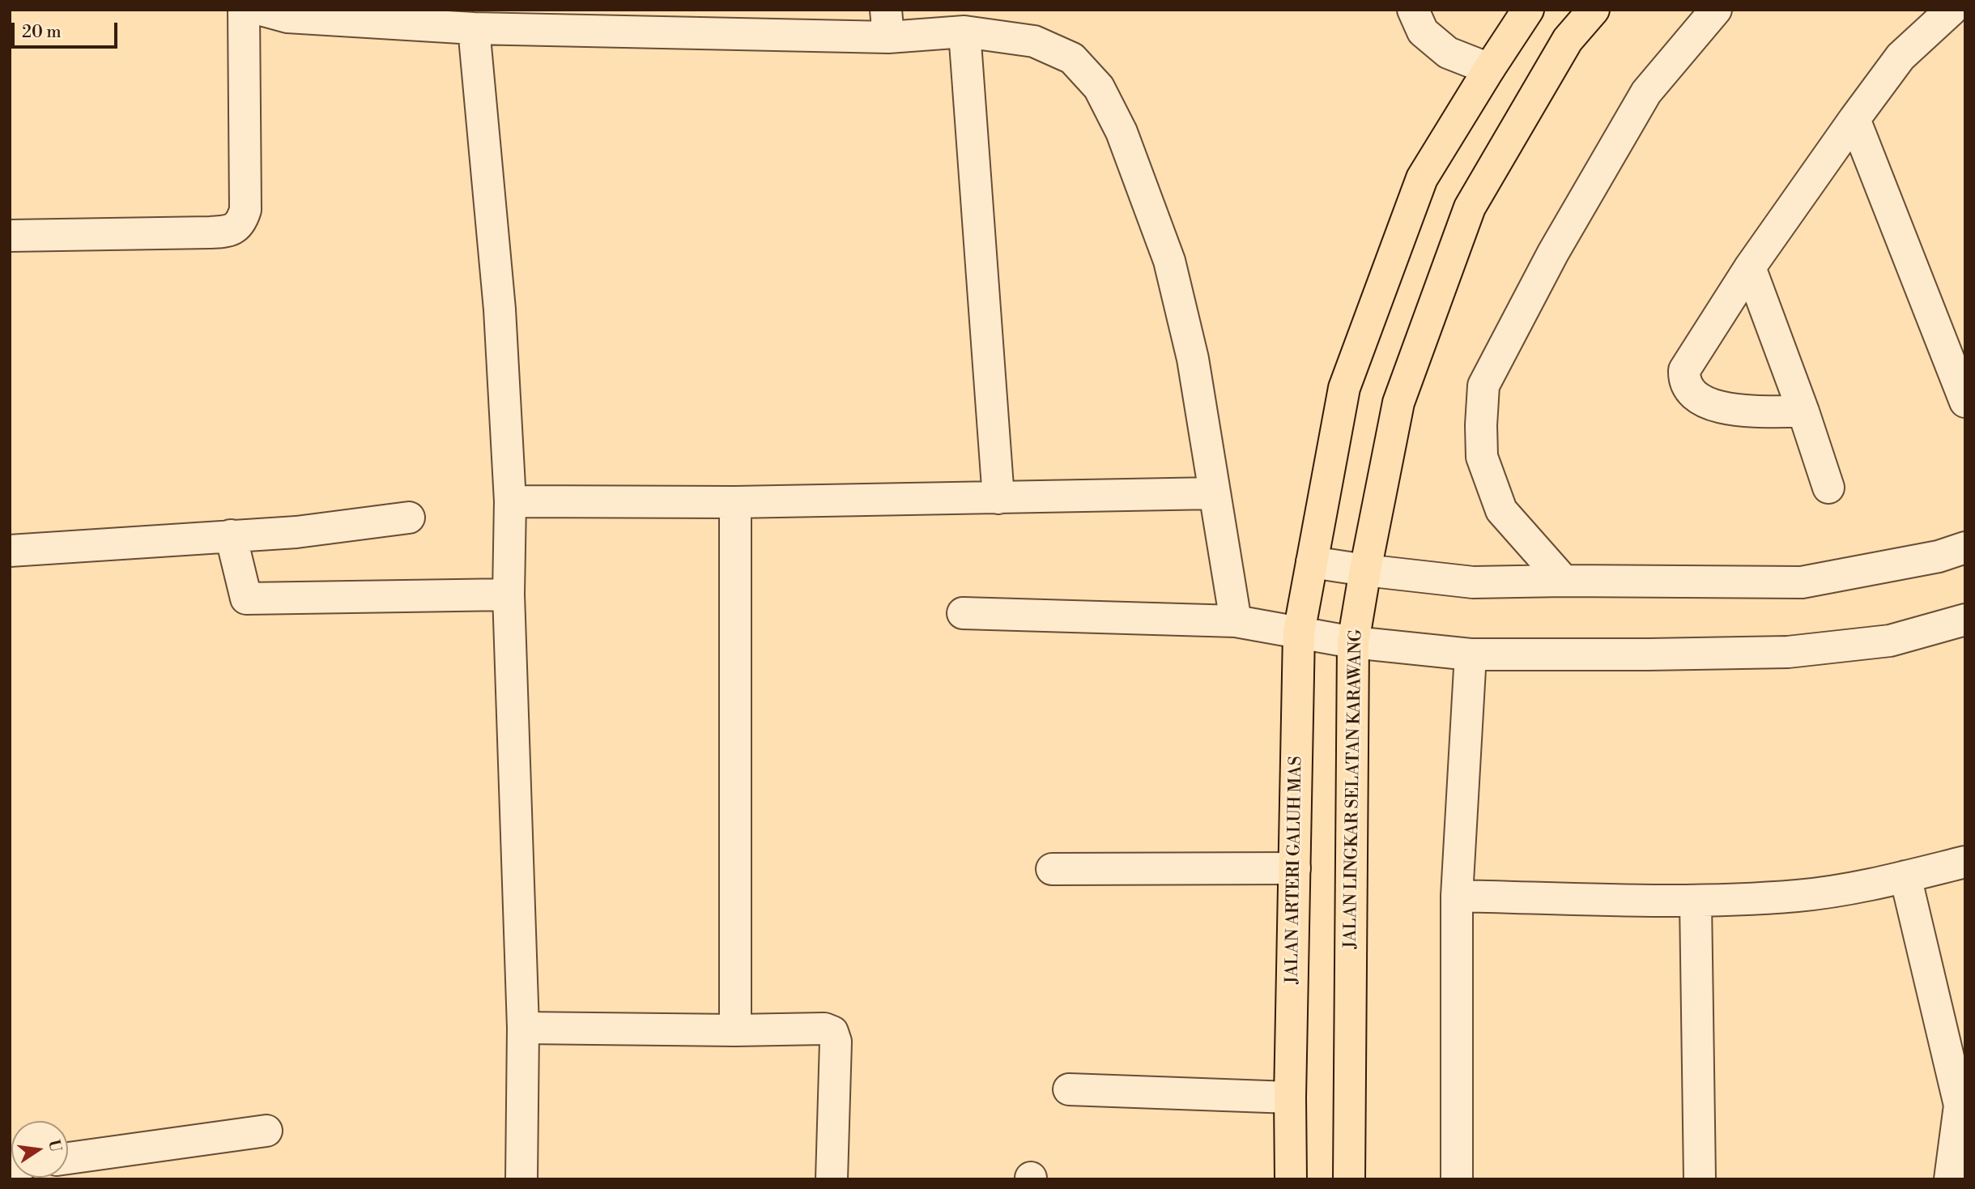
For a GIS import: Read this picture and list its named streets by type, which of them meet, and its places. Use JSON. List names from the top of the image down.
{
  "streets": {
    "main road": ["JALAN LINGKAR SELATAN KARAWANG", "JALAN ARTERI GALUH MAS"]
  },
  "scale_bar": "20 m",
  "north": "right"
}
